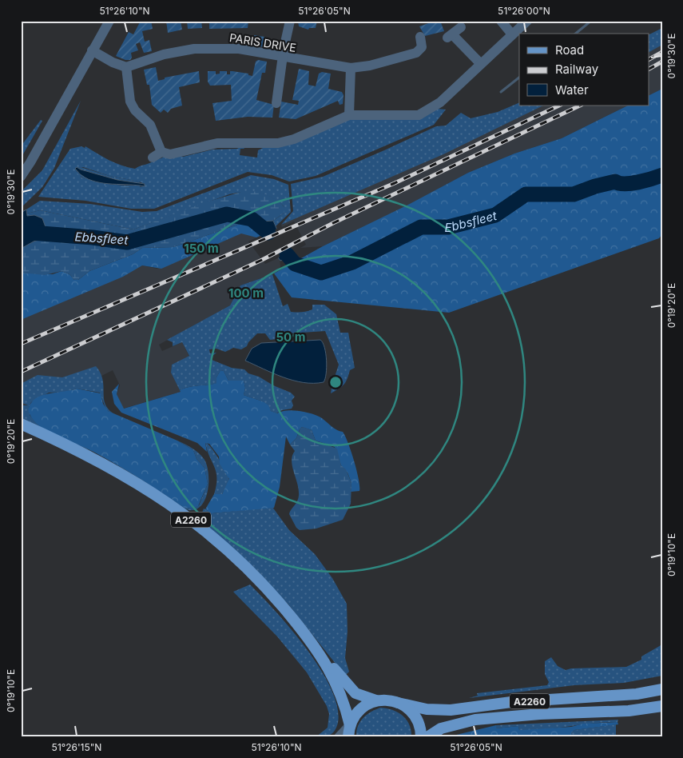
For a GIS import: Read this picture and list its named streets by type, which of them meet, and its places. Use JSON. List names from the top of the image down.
{
  "streets": {
    "main road": ["A2260"],
    "street": ["PARIS DRIVE"]
  },
  "water": ["Ebbsfleet"],
  "legend": ["Road", "Railway", "Water"],
  "coordinates": [
    "51°26'10\"N",
    "51°26'05\"N",
    "51°26'00\"N",
    "0°19'30\"E",
    "0°19'20\"E",
    "0°19'10\"E",
    "51°26'15\"N"
  ],
  "rings": ["150 m", "100 m", "50 m"]
}
